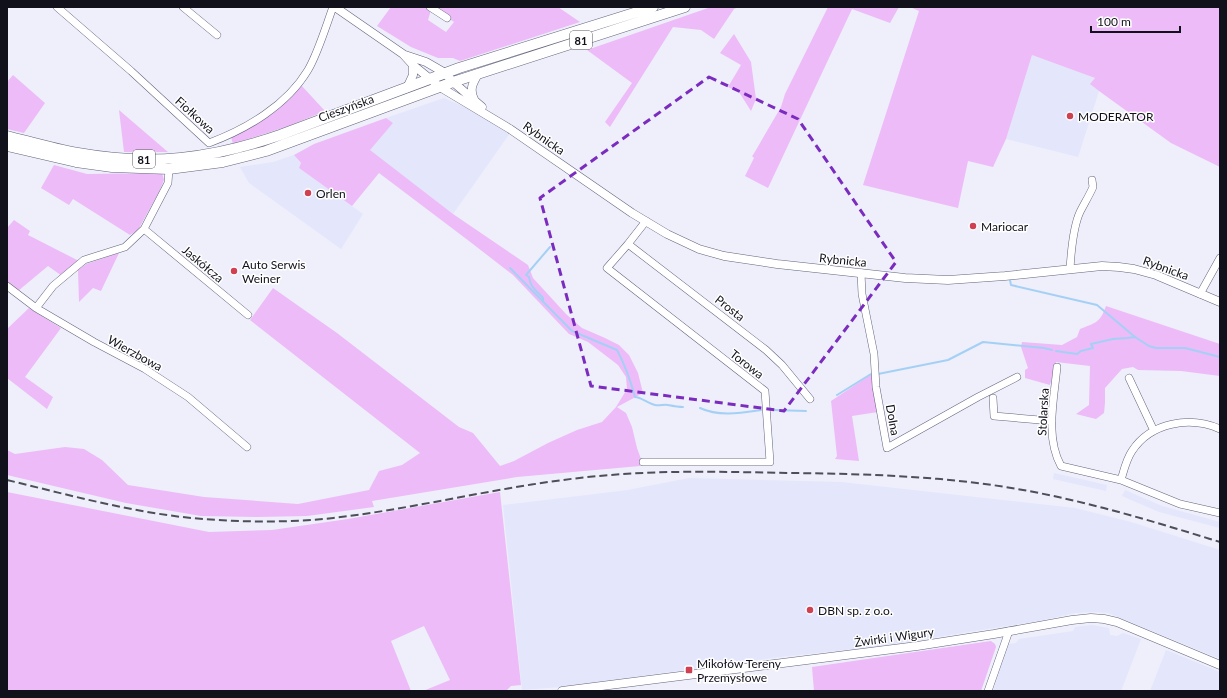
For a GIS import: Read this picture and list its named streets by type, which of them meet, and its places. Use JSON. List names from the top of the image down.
{
  "streets": {
    "main road": ["81", "Cieszyńska"],
    "street": [
      "Fiołkowa",
      "Rybnicka",
      "Jaskółcza",
      "Prosta",
      "Wierzbowa",
      "Torowa",
      "Stolarska",
      "Dolna",
      "Żwirki i Wigury"
    ]
  },
  "crossings": [
    ["Cieszyńska", "Rybnicka"],
    ["Rybnicka", "Torowa"],
    ["Rybnicka", "Dolna"],
    ["Prosta", "Torowa"]
  ],
  "places": {
    "other": [
      "MODERATOR",
      "Orlen",
      "Mariocar",
      "Auto Serwis Weiner",
      "DBN sp. z o.o."
    ],
    "transit": ["Mikołów Tereny Przemysłowe"]
  },
  "scale_bar": "100 m"
}
